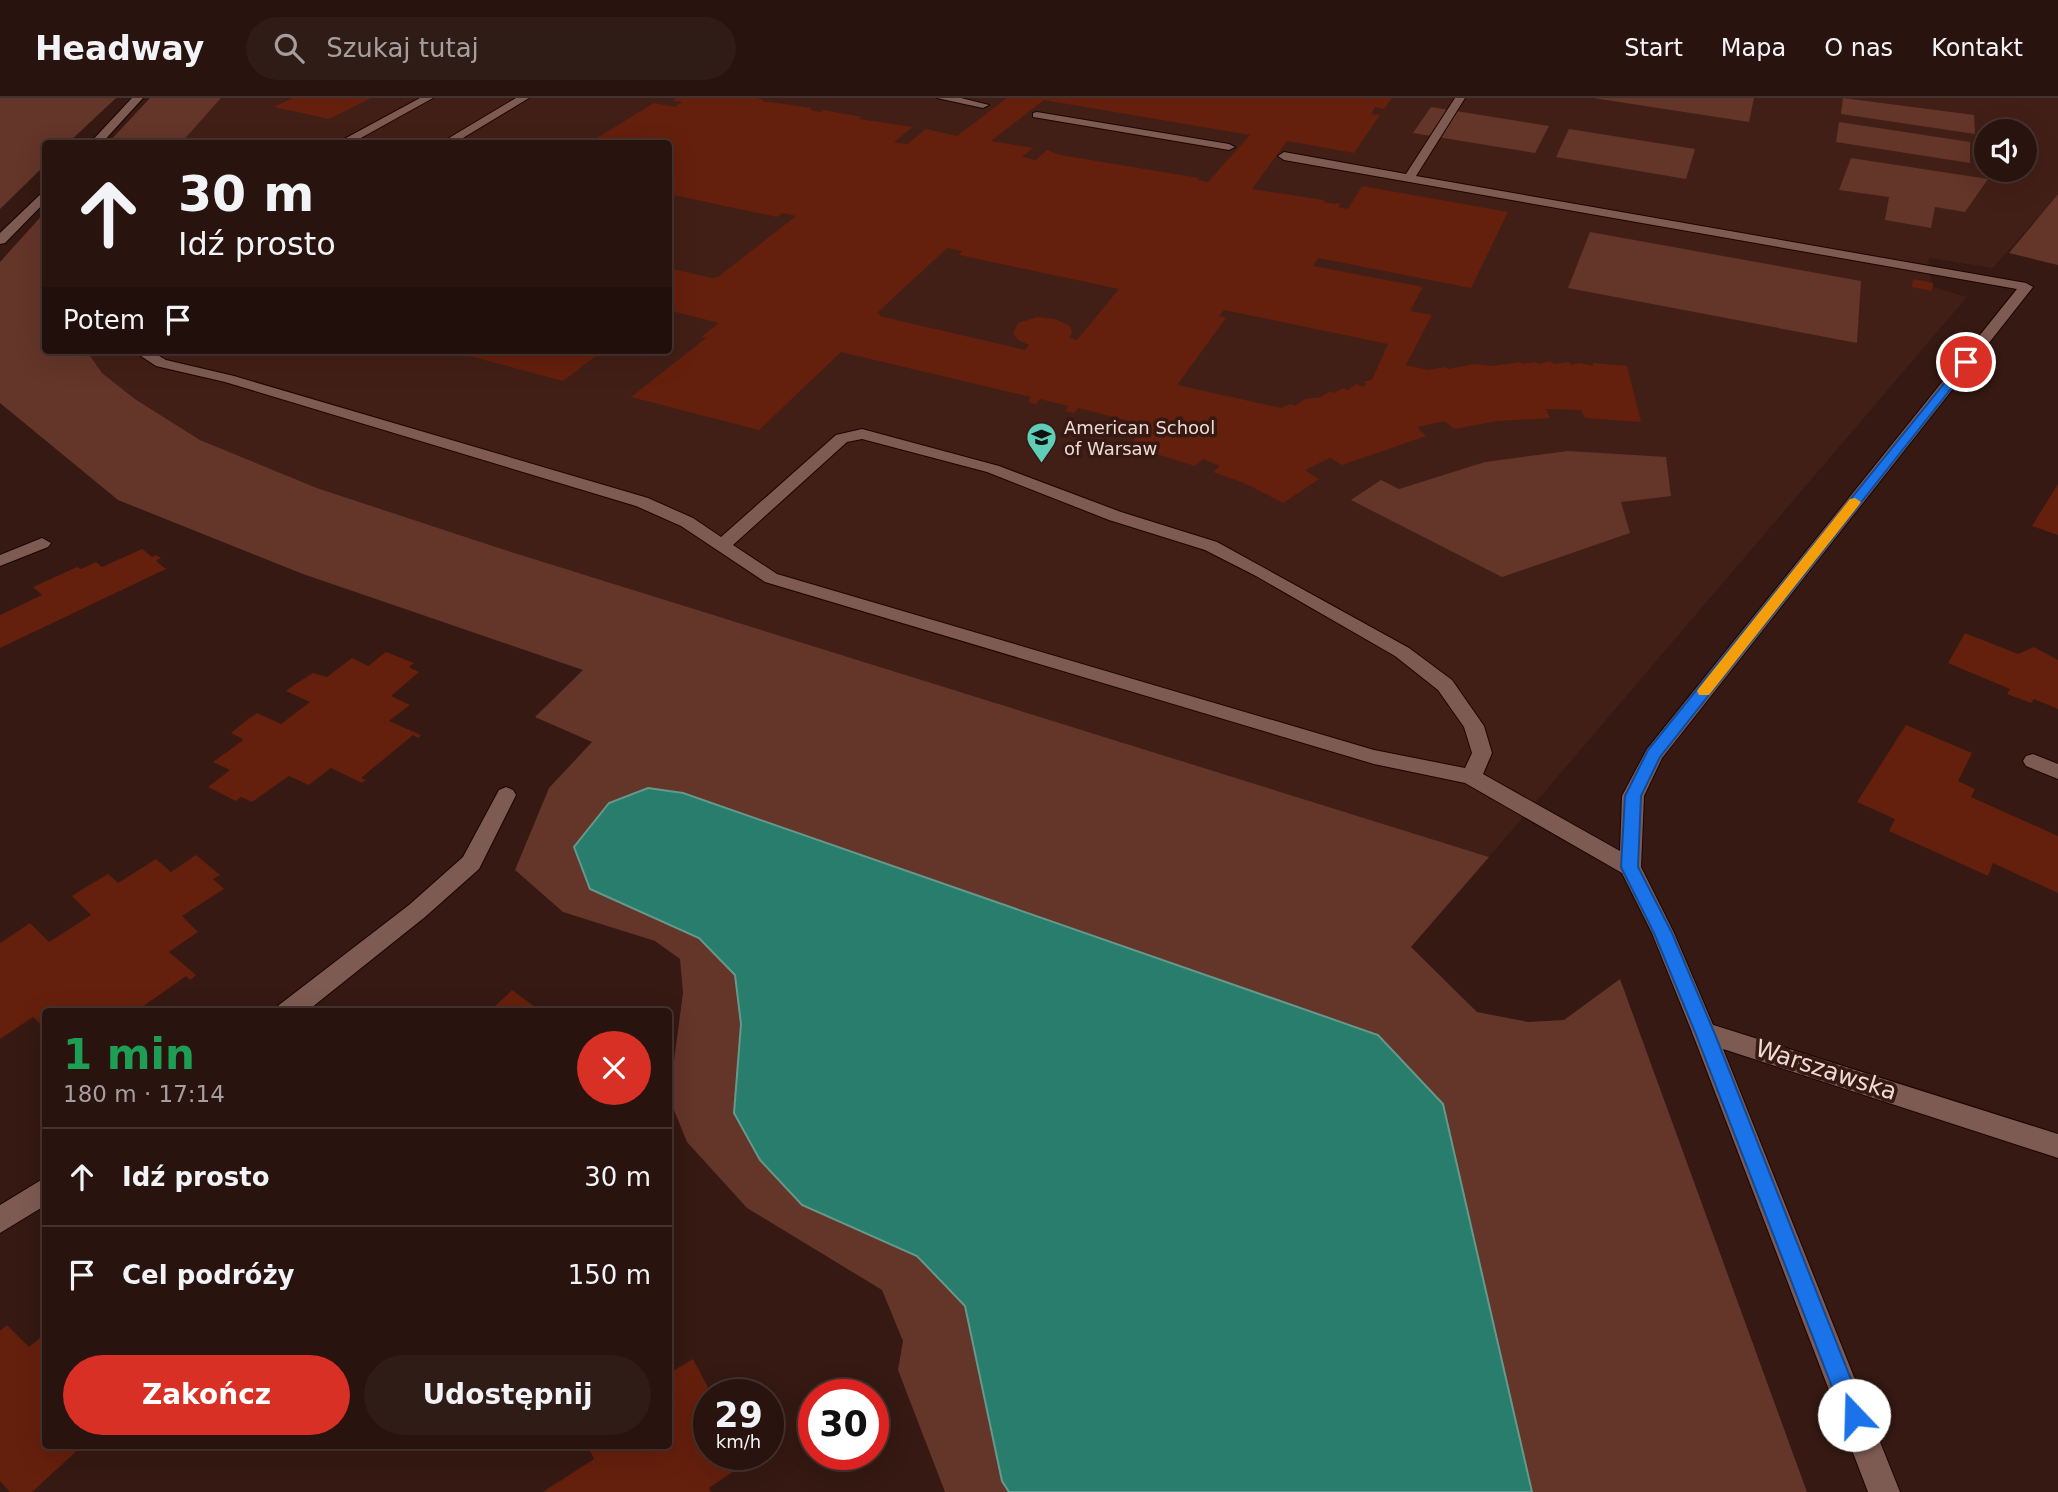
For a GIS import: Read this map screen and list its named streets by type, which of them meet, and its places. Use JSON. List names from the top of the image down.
{
  "streets": {
    "street": ["Warszawska"]
  },
  "places": {
    "school or university": ["American School of Warsaw"]
  },
  "page": {
    "header": "Headway",
    "search": "Szukaj tutaj",
    "nav": [
      "Start",
      "Mapa",
      "O nas",
      "Kontakt"
    ],
    "turn": ["30 m", "Idź prosto"],
    "then": "Potem",
    "heading": ["1 min", "180 m · 17:14"],
    "list": [
      {
        "name": "Idź prosto",
        "value": "30 m"
      },
      {
        "name": "Cel podróży",
        "value": "150 m"
      }
    ],
    "buttons": ["Zakończ", "Udostępnij"],
    "speed": "29 km/h",
    "limit": "30"
  }
}
